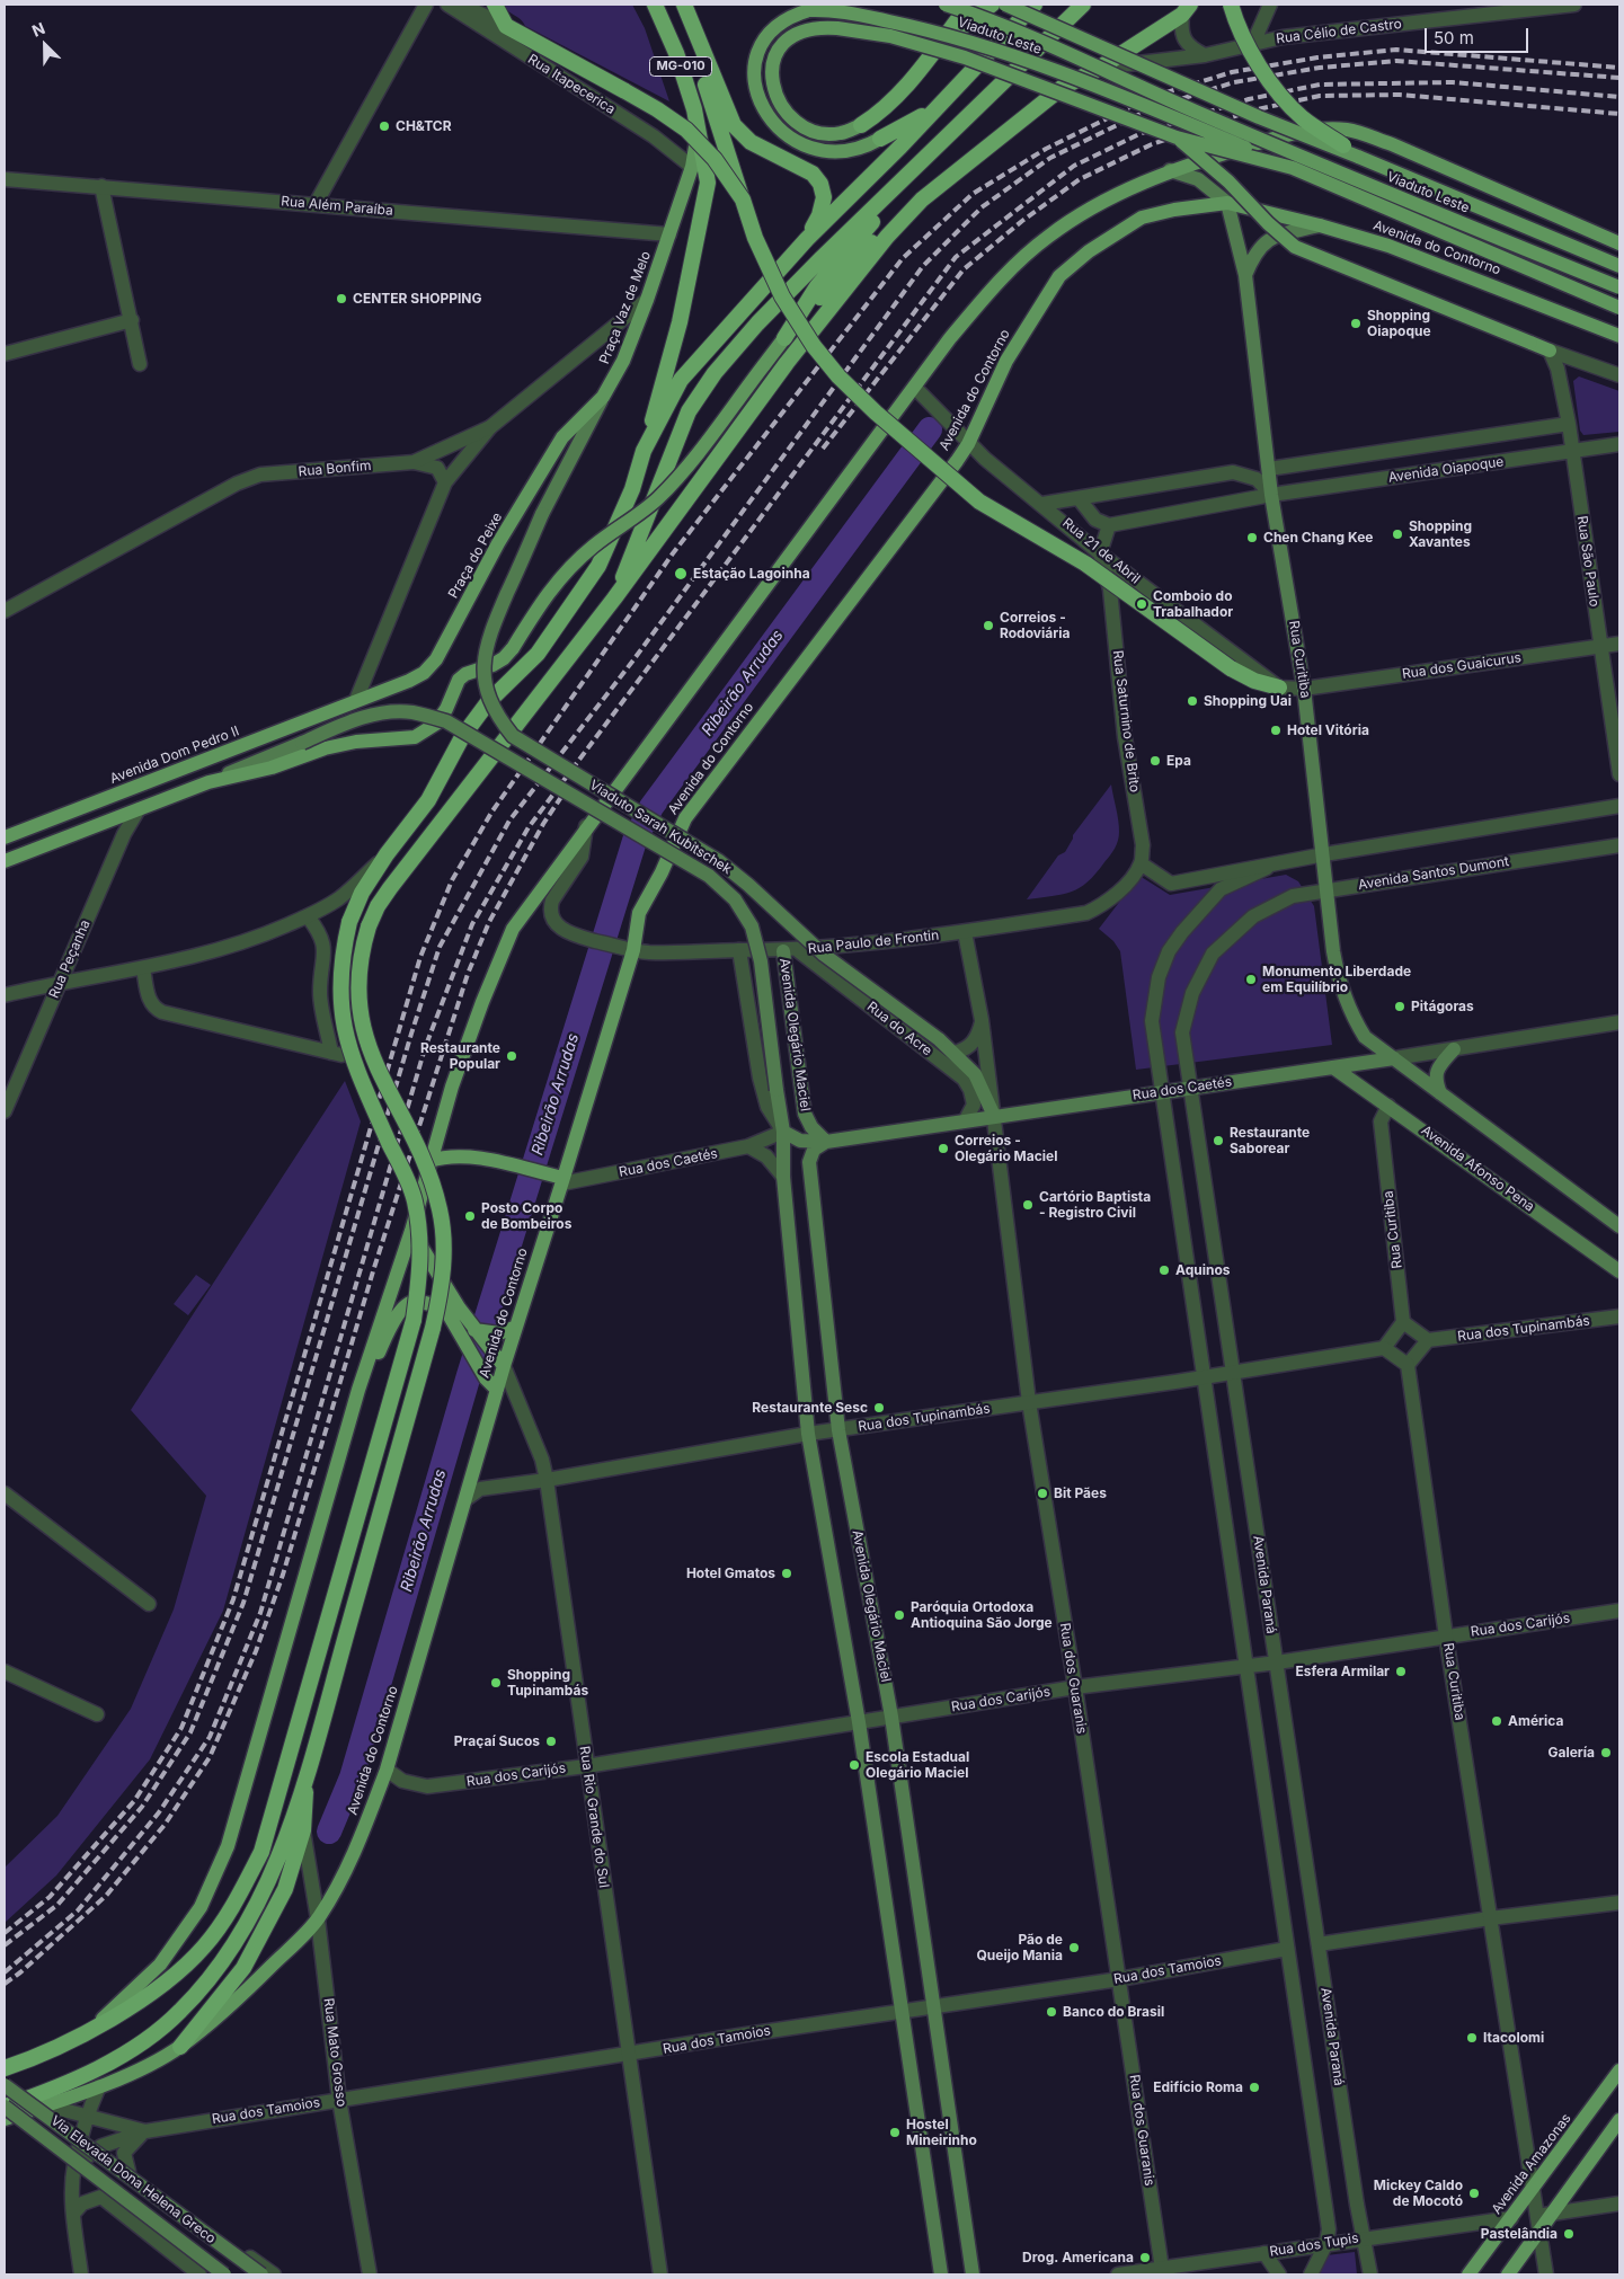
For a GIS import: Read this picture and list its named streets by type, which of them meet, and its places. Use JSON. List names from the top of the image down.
{
  "streets": {
    "highway": ["MG-010"],
    "main road": [
      "Viaduto Leste",
      "Avenida do Contorno",
      "Praça Vaz de Melo",
      "Praça do Peixe",
      "Rua Curitiba",
      "Avenida Dom Pedro II",
      "Viaduto Sarah Kubitschek",
      "Avenida Olegário Maciel",
      "Rua dos Caetés",
      "Avenida Afonso Pena",
      "Avenida Amazonas",
      "Via Elevada Dona Helena Greco"
    ],
    "street": [
      "Rua Célio de Castro",
      "Rua Itapecerica",
      "Rua Além Paraíba",
      "Rua Bonfim",
      "Avenida Oiapoque",
      "Rua 21 de Abril",
      "Rua São Paulo",
      "Rua dos Guaicurus",
      "Rua Saturnino de Brito",
      "Avenida Santos Dumont",
      "Rua Paulo de Frontin",
      "Rua Peçanha",
      "Rua do Acre",
      "Rua dos Tupinambás",
      "Avenida Paraná",
      "Rua dos Carijós",
      "Rua dos Guaranis",
      "Rua Rio Grande do Sul",
      "Rua dos Tamoios",
      "Rua Mato Grosso",
      "Rua dos Tupis"
    ]
  },
  "crossings": [
    ["MG-010", "Praça Vaz de Melo"],
    ["Rua Itapecerica", "Praça Vaz de Melo"],
    ["Rua Além Paraíba", "Praça Vaz de Melo"],
    ["Avenida do Contorno", "Rua 21 de Abril"],
    ["Avenida do Contorno", "Rua Curitiba"],
    ["Avenida do Contorno", "Rua Paulo de Frontin"],
    ["Avenida do Contorno", "Rua dos Caetés"],
    ["Avenida do Contorno", "Rua dos Tupinambás"],
    ["Avenida do Contorno", "Rua dos Carijós"],
    ["Avenida do Contorno", "Rua Rio Grande do Sul"],
    ["Avenida do Contorno", "Rua dos Tamoios"],
    ["Avenida do Contorno", "Rua Mato Grosso"],
    ["Praça Vaz de Melo", "Rua Bonfim"],
    ["Praça Vaz de Melo", "Praça do Peixe"],
    ["Praça Vaz de Melo", "Viaduto Sarah Kubitschek"],
    ["Avenida Oiapoque", "Rua São Paulo"],
    ["Avenida Oiapoque", "Rua Curitiba"],
    ["Rua 21 de Abril", "Rua Saturnino de Brito"],
    ["Praça do Peixe", "Avenida Dom Pedro II"],
    ["Rua São Paulo", "Rua dos Guaicurus"],
    ["Rua Curitiba", "Rua dos Guaicurus"],
    ["Rua Curitiba", "Avenida Santos Dumont"],
    ["Rua Curitiba", "Rua dos Caetés"],
    ["Rua Curitiba", "Avenida Afonso Pena"],
    ["Rua Curitiba", "Rua dos Carijós"],
    ["Rua Curitiba", "Avenida Amazonas"],
    ["Rua Saturnino de Brito", "Rua Paulo de Frontin"],
    ["Viaduto Sarah Kubitschek", "Rua dos Caetés"],
    ["Viaduto Sarah Kubitschek", "Rua dos Guaranis"],
    ["Avenida Santos Dumont", "Avenida Paraná"],
    ["Rua Paulo de Frontin", "Rua do Acre"],
    ["Rua Paulo de Frontin", "Avenida Olegário Maciel"],
    ["Rua Paulo de Frontin", "Rua dos Guaranis"],
    ["Rua do Acre", "Rua dos Caetés"],
    ["Avenida Olegário Maciel", "Rua dos Caetés"],
    ["Avenida Olegário Maciel", "Rua dos Tupinambás"],
    ["Avenida Olegário Maciel", "Rua dos Carijós"],
    ["Avenida Olegário Maciel", "Rua dos Tamoios"],
    ["Rua dos Caetés", "Avenida Afonso Pena"],
    ["Rua dos Caetés", "Avenida Paraná"],
    ["Rua dos Caetés", "Rua dos Guaranis"],
    ["Rua dos Tupinambás", "Avenida Paraná"],
    ["Rua dos Tupinambás", "Rua dos Guaranis"],
    ["Rua dos Tupinambás", "Rua Rio Grande do Sul"],
    ["Avenida Paraná", "Rua dos Carijós"],
    ["Avenida Paraná", "Rua dos Tupis"],
    ["Rua dos Carijós", "Rua dos Guaranis"],
    ["Rua dos Carijós", "Rua Rio Grande do Sul"],
    ["Rua dos Guaranis", "Rua dos Tamoios"],
    ["Rua dos Guaranis", "Rua dos Tupis"],
    ["Rua Rio Grande do Sul", "Rua dos Tamoios"],
    ["Rua dos Tamoios", "Rua Mato Grosso"],
    ["Avenida Amazonas", "Rua dos Tupis"]
  ],
  "water": ["Ribeirão Arrudas"],
  "places": [
    "CH&TCR",
    "CENTER SHOPPING",
    "Shopping Oiapoque",
    "Shopping Xavantes",
    "Chen Chang Kee",
    "Estação Lagoinha",
    "Comboio do Trabalhador",
    "Correios - Rodoviária",
    "Shopping Uai",
    "Hotel Vitória",
    "Epa",
    "Monumento Liberdade em Equilíbrio",
    "Pitágoras",
    "Restaurante Popular",
    "Restaurante Saborear",
    "Correios - Olegário Maciel",
    "Cartório Baptista - Registro Civil",
    "Posto Corpo de Bombeiros",
    "Aquinos",
    "Restaurante Sesc",
    "Bit Pães",
    "Hotel Gmatos",
    "Paróquia Ortodoxa Antioquina São Jorge",
    "Esfera Armilar",
    "Shopping Tupinambás",
    "América",
    "Praçaí Sucos",
    "Galería",
    "Escola Estadual Olegário Maciel",
    "Pão de Queijo Mania",
    "Banco do Brasil",
    "Itacolomi",
    "Edifício Roma",
    "Hostel Mineirinho",
    "Mickey Caldo de Mocotó",
    "Pastelândia",
    "Drog. Americana"
  ],
  "scale_bar": "50 m",
  "north": "top left"
}
